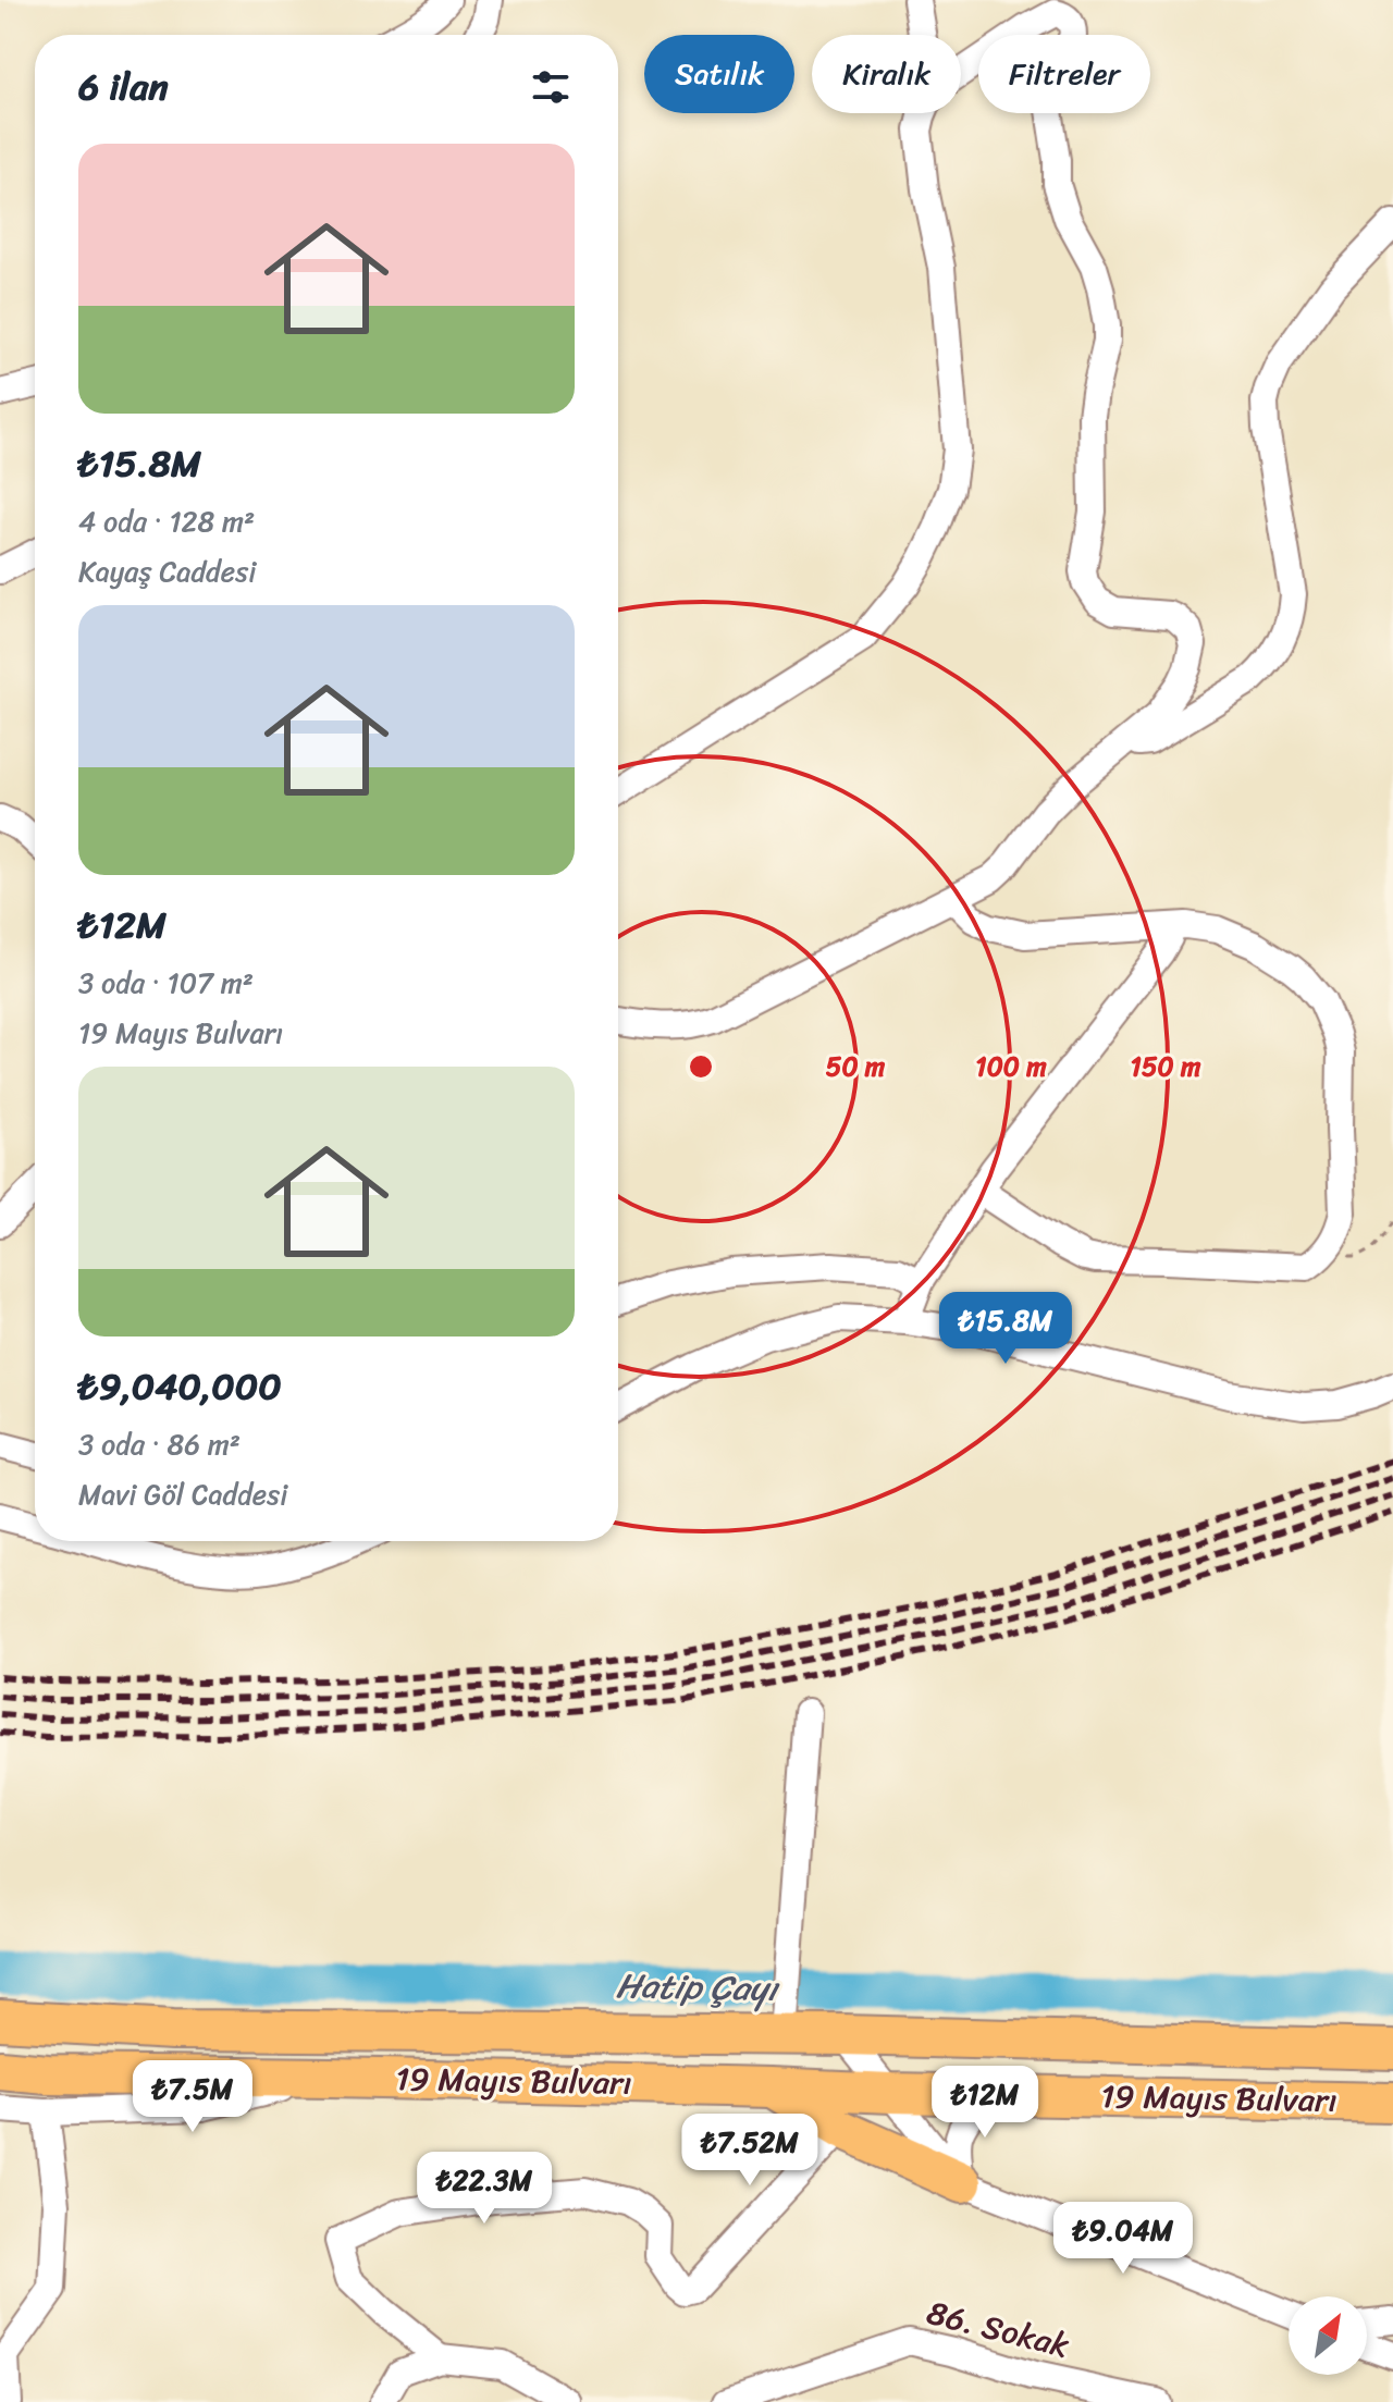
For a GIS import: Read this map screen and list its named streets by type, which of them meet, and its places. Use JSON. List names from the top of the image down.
{
  "streets": {
    "highway": ["19 Mayıs Bulvarı"],
    "street": ["86. Sokak"]
  },
  "water": ["Hatip Çayı"],
  "north": "top right",
  "page": {
    "chip": ["Satılık", "Kiralık", "Filtreler"],
    "heading": "6 ilan",
    "list": [
      {
        "name": "₺15.8M",
        "note": "4 oda · 128 m² · Kayaş Caddesi"
      },
      {
        "name": "₺12M",
        "note": "3 oda · 107 m² · 19 Mayıs Bulvarı"
      },
      {
        "name": "₺9,040,000",
        "note": "3 oda · 86 m² · Mavi Göl Caddesi"
      }
    ],
    "price": [
      "₺15.8M",
      "₺7.5M",
      "₺12M",
      "₺7.52M",
      "₺22.3M",
      "₺9.04M"
    ]
  },
  "rings": ["50 m", "100 m", "150 m"]
}
